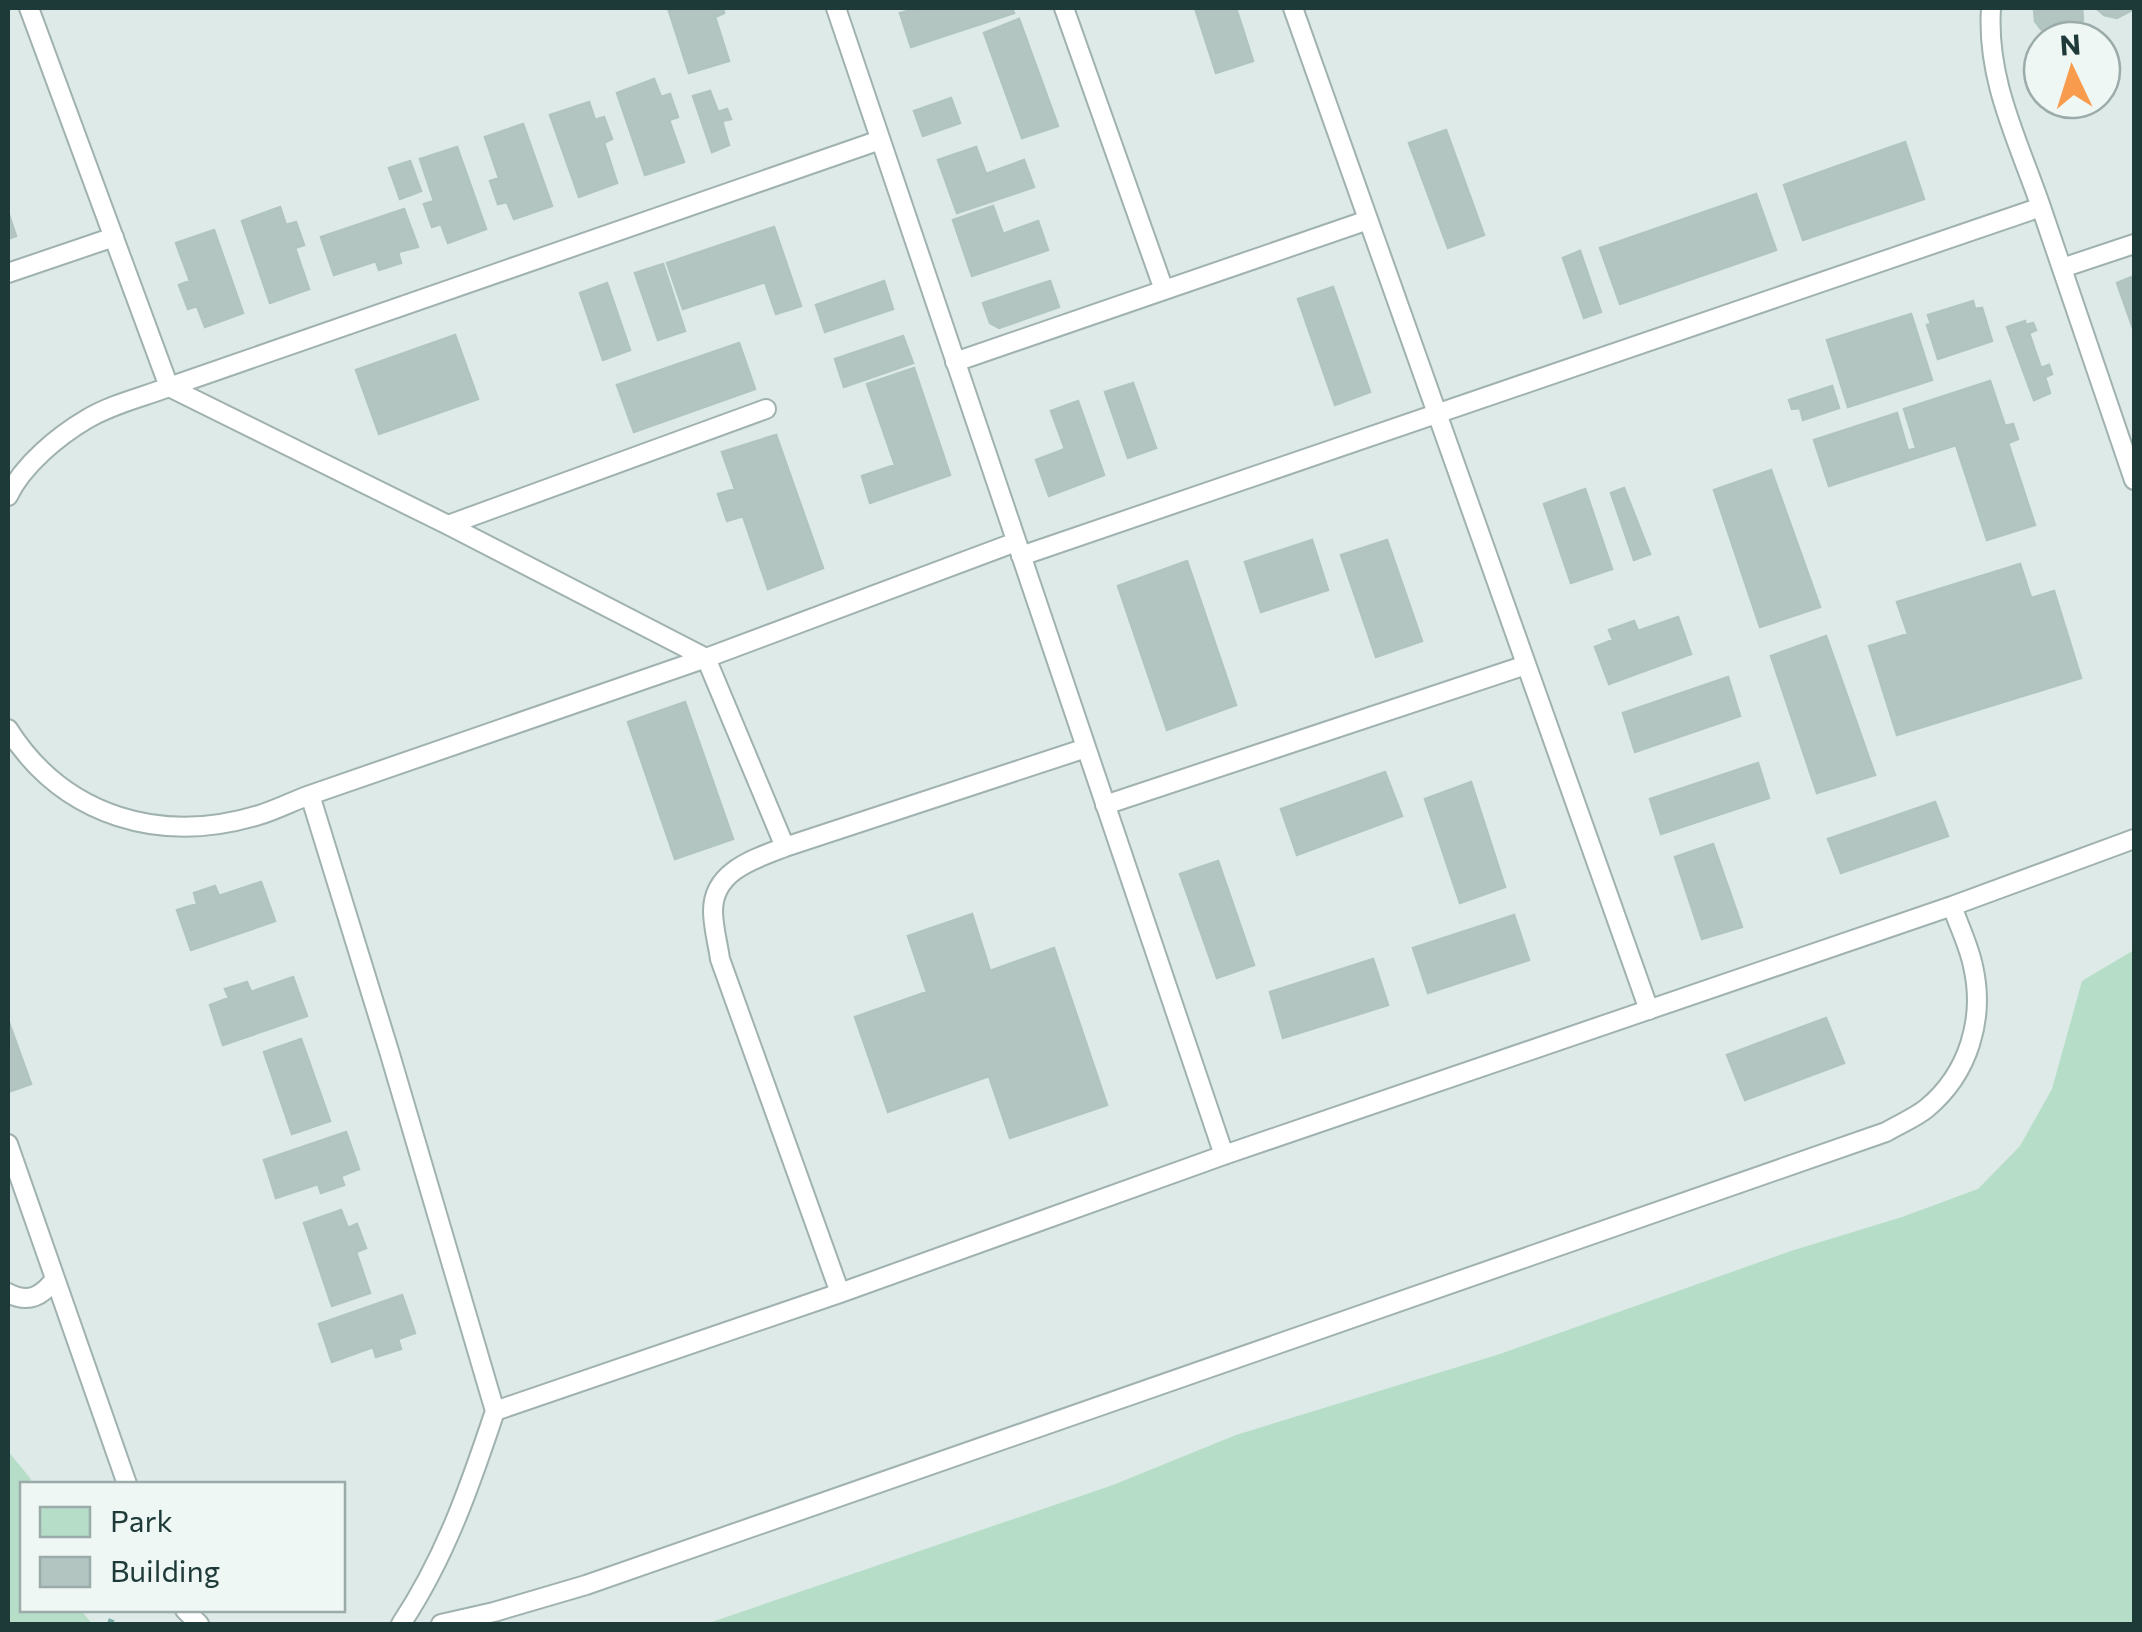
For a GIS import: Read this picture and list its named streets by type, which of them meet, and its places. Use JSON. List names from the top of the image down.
{
  "legend": ["Park", "Building"],
  "north": "top"
}
